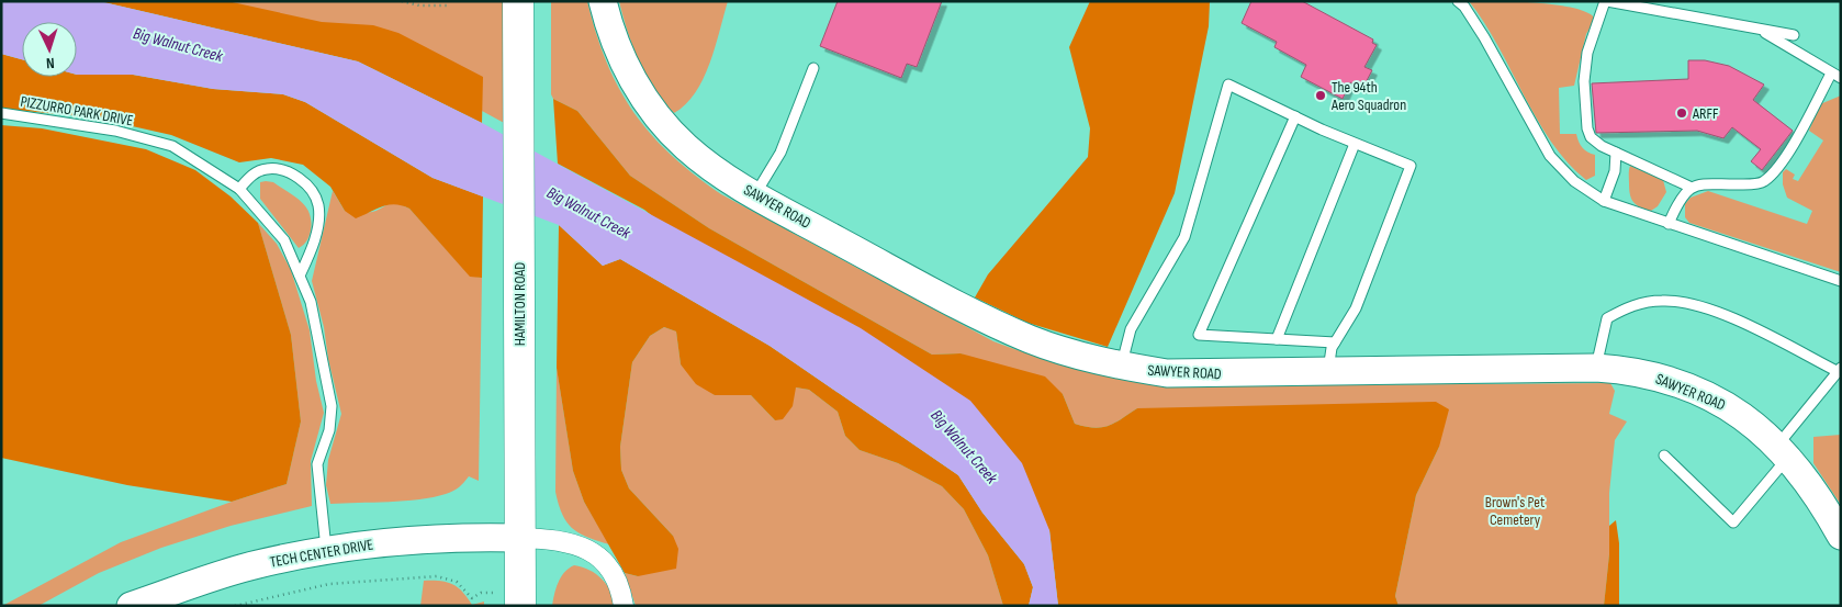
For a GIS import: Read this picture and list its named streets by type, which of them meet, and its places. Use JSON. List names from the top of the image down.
{
  "streets": {
    "main road": ["HAMILTON ROAD"],
    "street": ["SAWYER ROAD", "TECH CENTER DRIVE"],
    "lane": ["PIZZURRO PARK DRIVE"]
  },
  "crossings": [
    ["PIZZURRO PARK DRIVE", "TECH CENTER DRIVE"],
    ["HAMILTON ROAD", "TECH CENTER DRIVE"]
  ],
  "water": ["Big Walnut Creek"],
  "parks": ["Brown's Pet Cemetery"],
  "places": ["The 94th Aero Squadron", "ARFF"],
  "north": "bottom"
}
